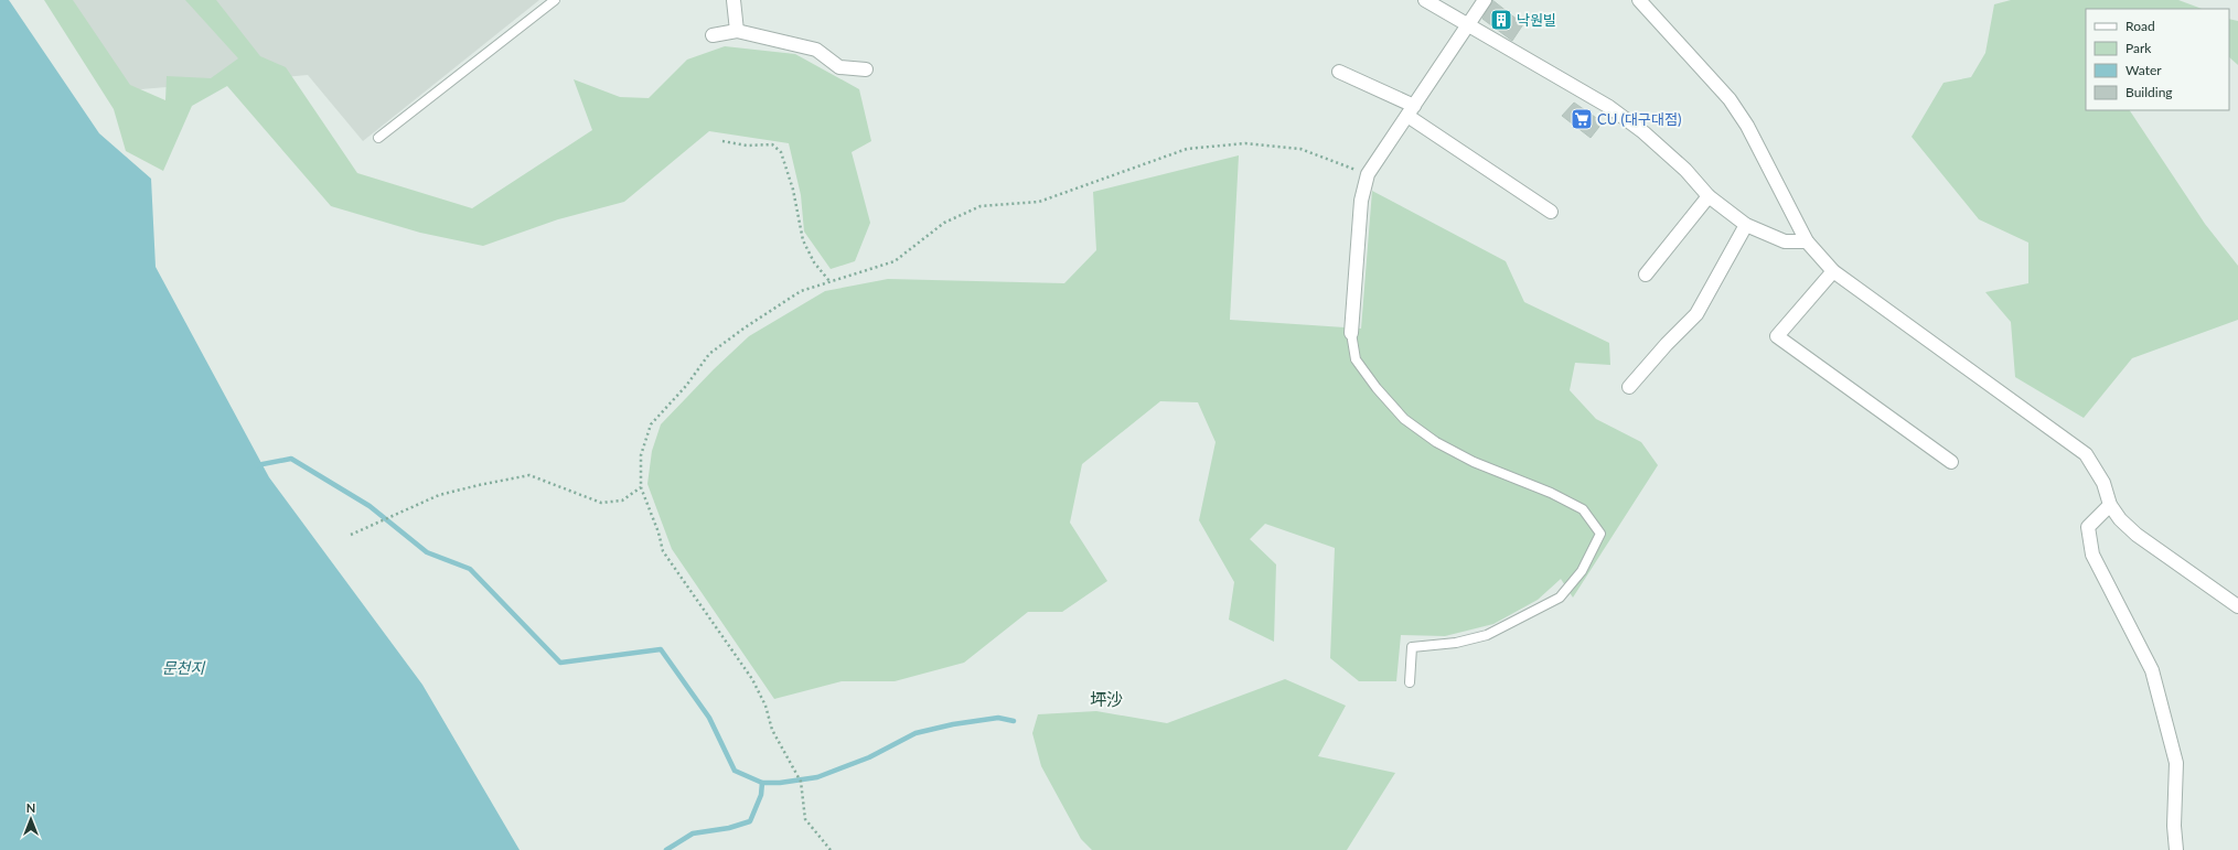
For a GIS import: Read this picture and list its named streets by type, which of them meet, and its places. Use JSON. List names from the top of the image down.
{
  "districts": ["坪沙"],
  "water": ["문천지"],
  "places": {
    "building": ["낙원빌"],
    "supermarket": ["CU (대구대점)"]
  },
  "legend": [
    "Road",
    "Park",
    "Water",
    "Building"
  ],
  "north": "top"
}
